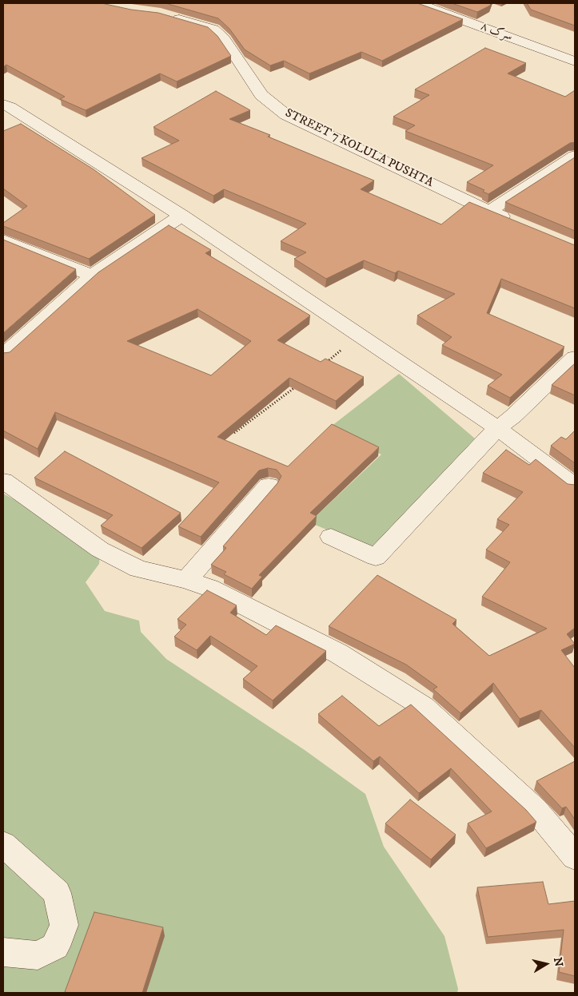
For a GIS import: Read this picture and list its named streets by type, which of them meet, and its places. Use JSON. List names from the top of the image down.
{
  "streets": {
    "street": ["سرک ۸", "STREET 7 KOLULA PUSHTA"]
  },
  "north": "right"
}
